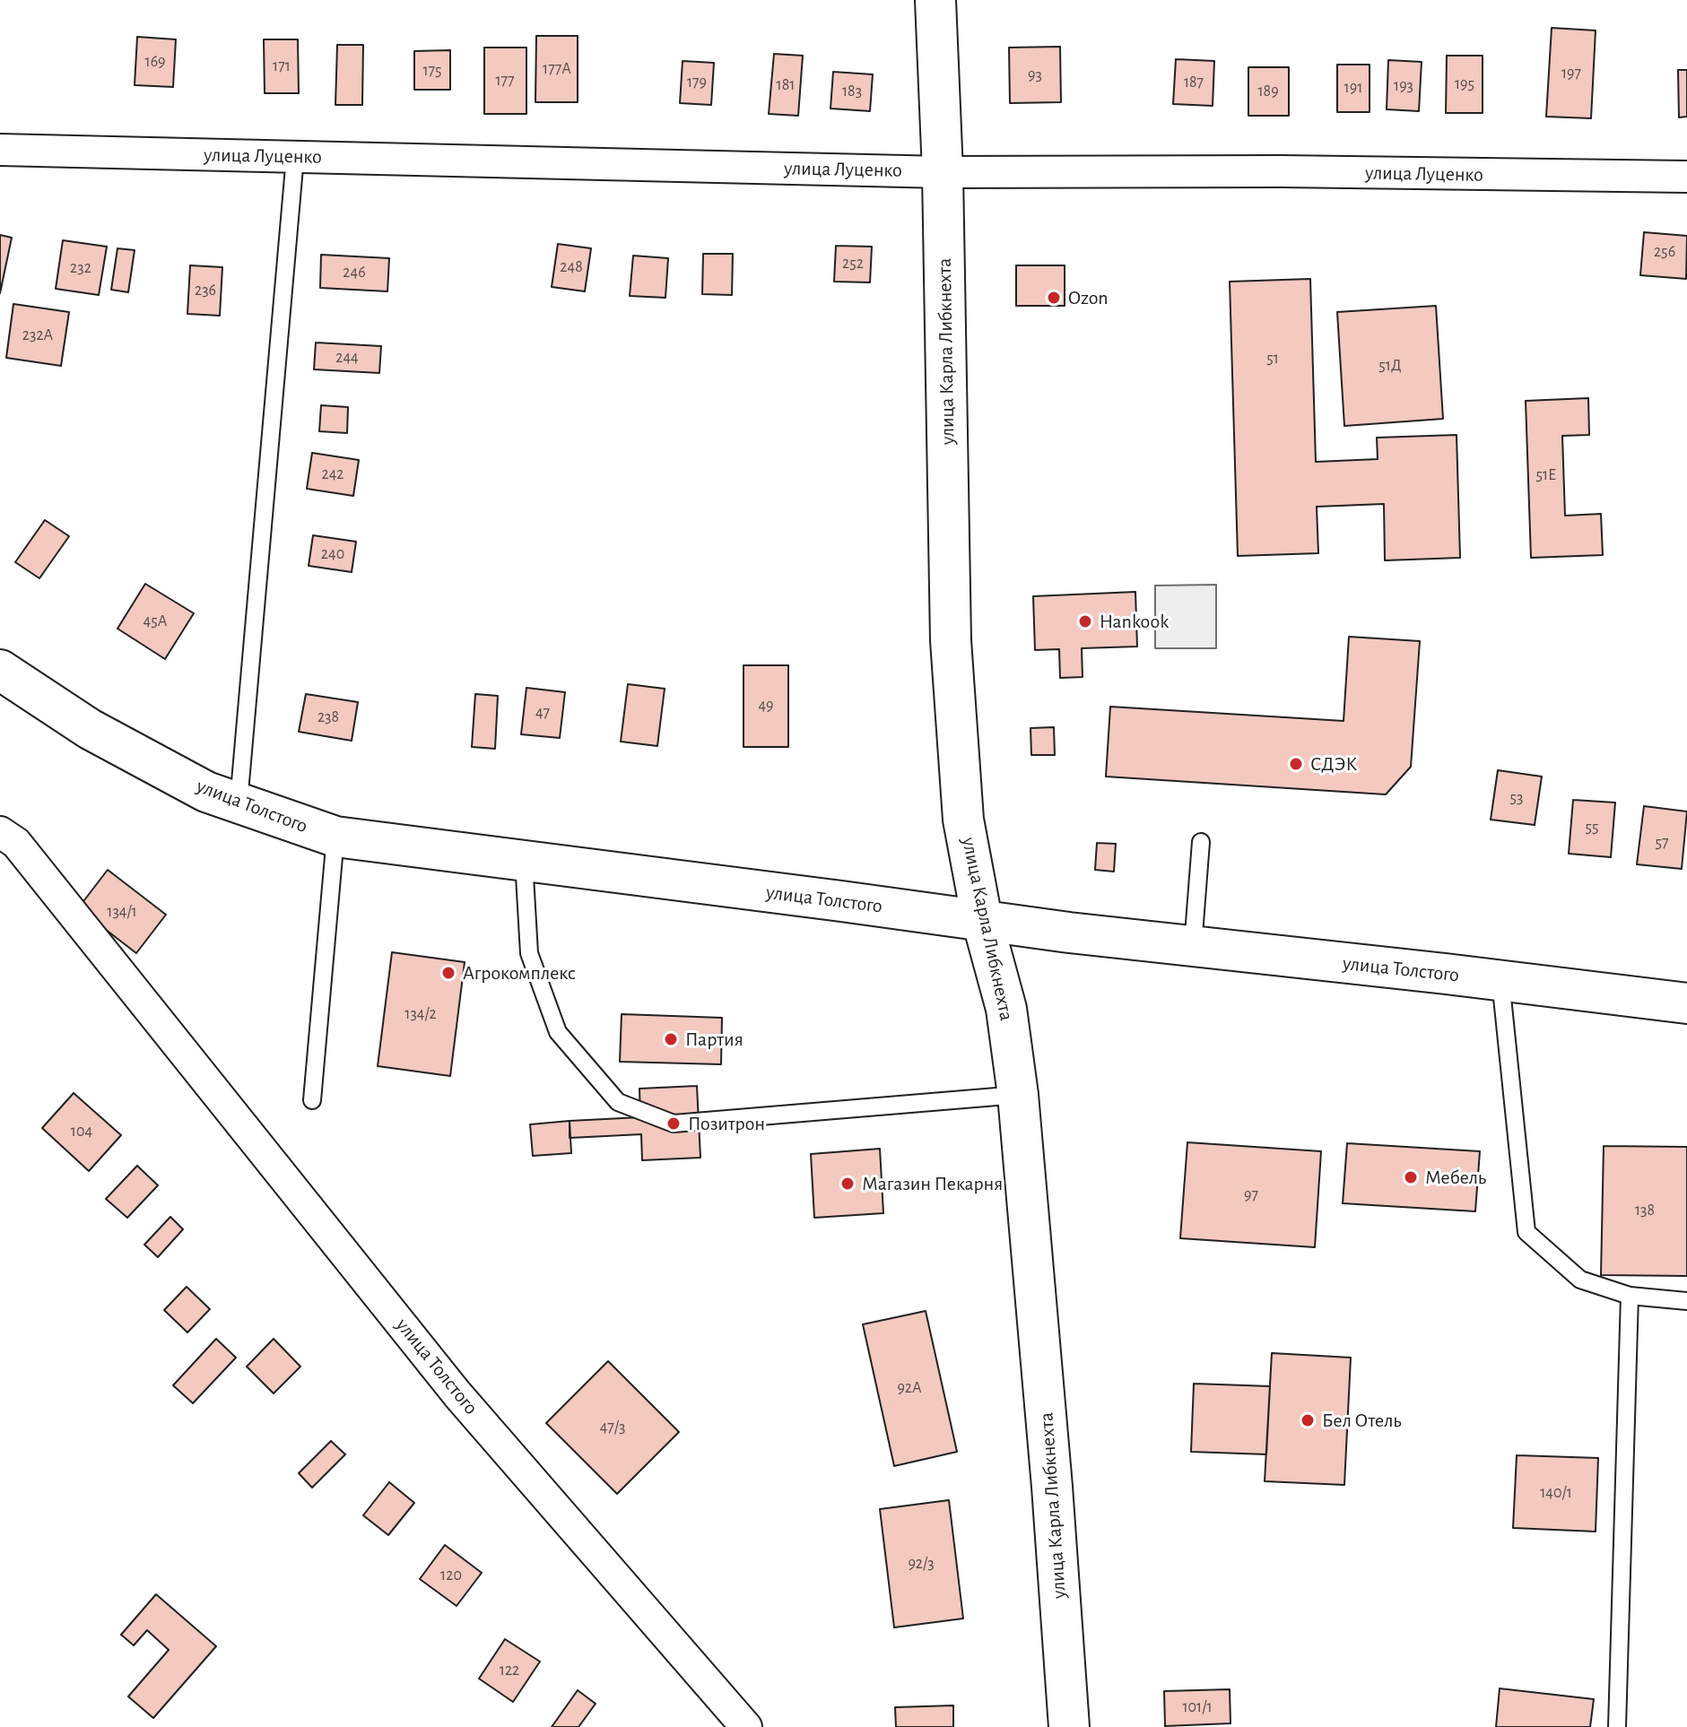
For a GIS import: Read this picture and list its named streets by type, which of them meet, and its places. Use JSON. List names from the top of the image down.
{
  "streets": {
    "main road": ["улица Карла Либкнехта", "улица Толстого"],
    "street": ["улица Луценко"]
  },
  "crossings": [
    ["улица Луценко", "улица Карла Либкнехта"],
    ["улица Карла Либкнехта", "улица Толстого"]
  ],
  "places": [
    "Ozon",
    "Hankook",
    "СДЭК",
    "Агрокомплекс",
    "Партия",
    "Позитрон",
    "Мебель",
    "Магазин Пекарня",
    "Бел Отель"
  ],
  "house_numbers": [
    "169",
    "171",
    "177А",
    "175",
    "197",
    "93",
    "177",
    "179",
    "187",
    "195",
    "181",
    "193",
    "191",
    "183",
    "189",
    "256",
    "252",
    "248",
    "232",
    "246",
    "236",
    "232А",
    "244",
    "51",
    "51Д",
    "242",
    "51Е",
    "240",
    "45А",
    "49",
    "47",
    "238",
    "53",
    "55",
    "57",
    "134/1",
    "134/2",
    "104",
    "97",
    "138",
    "92А",
    "47/3",
    "140/1",
    "92/3",
    "120",
    "122",
    "101/1"
  ]
}
